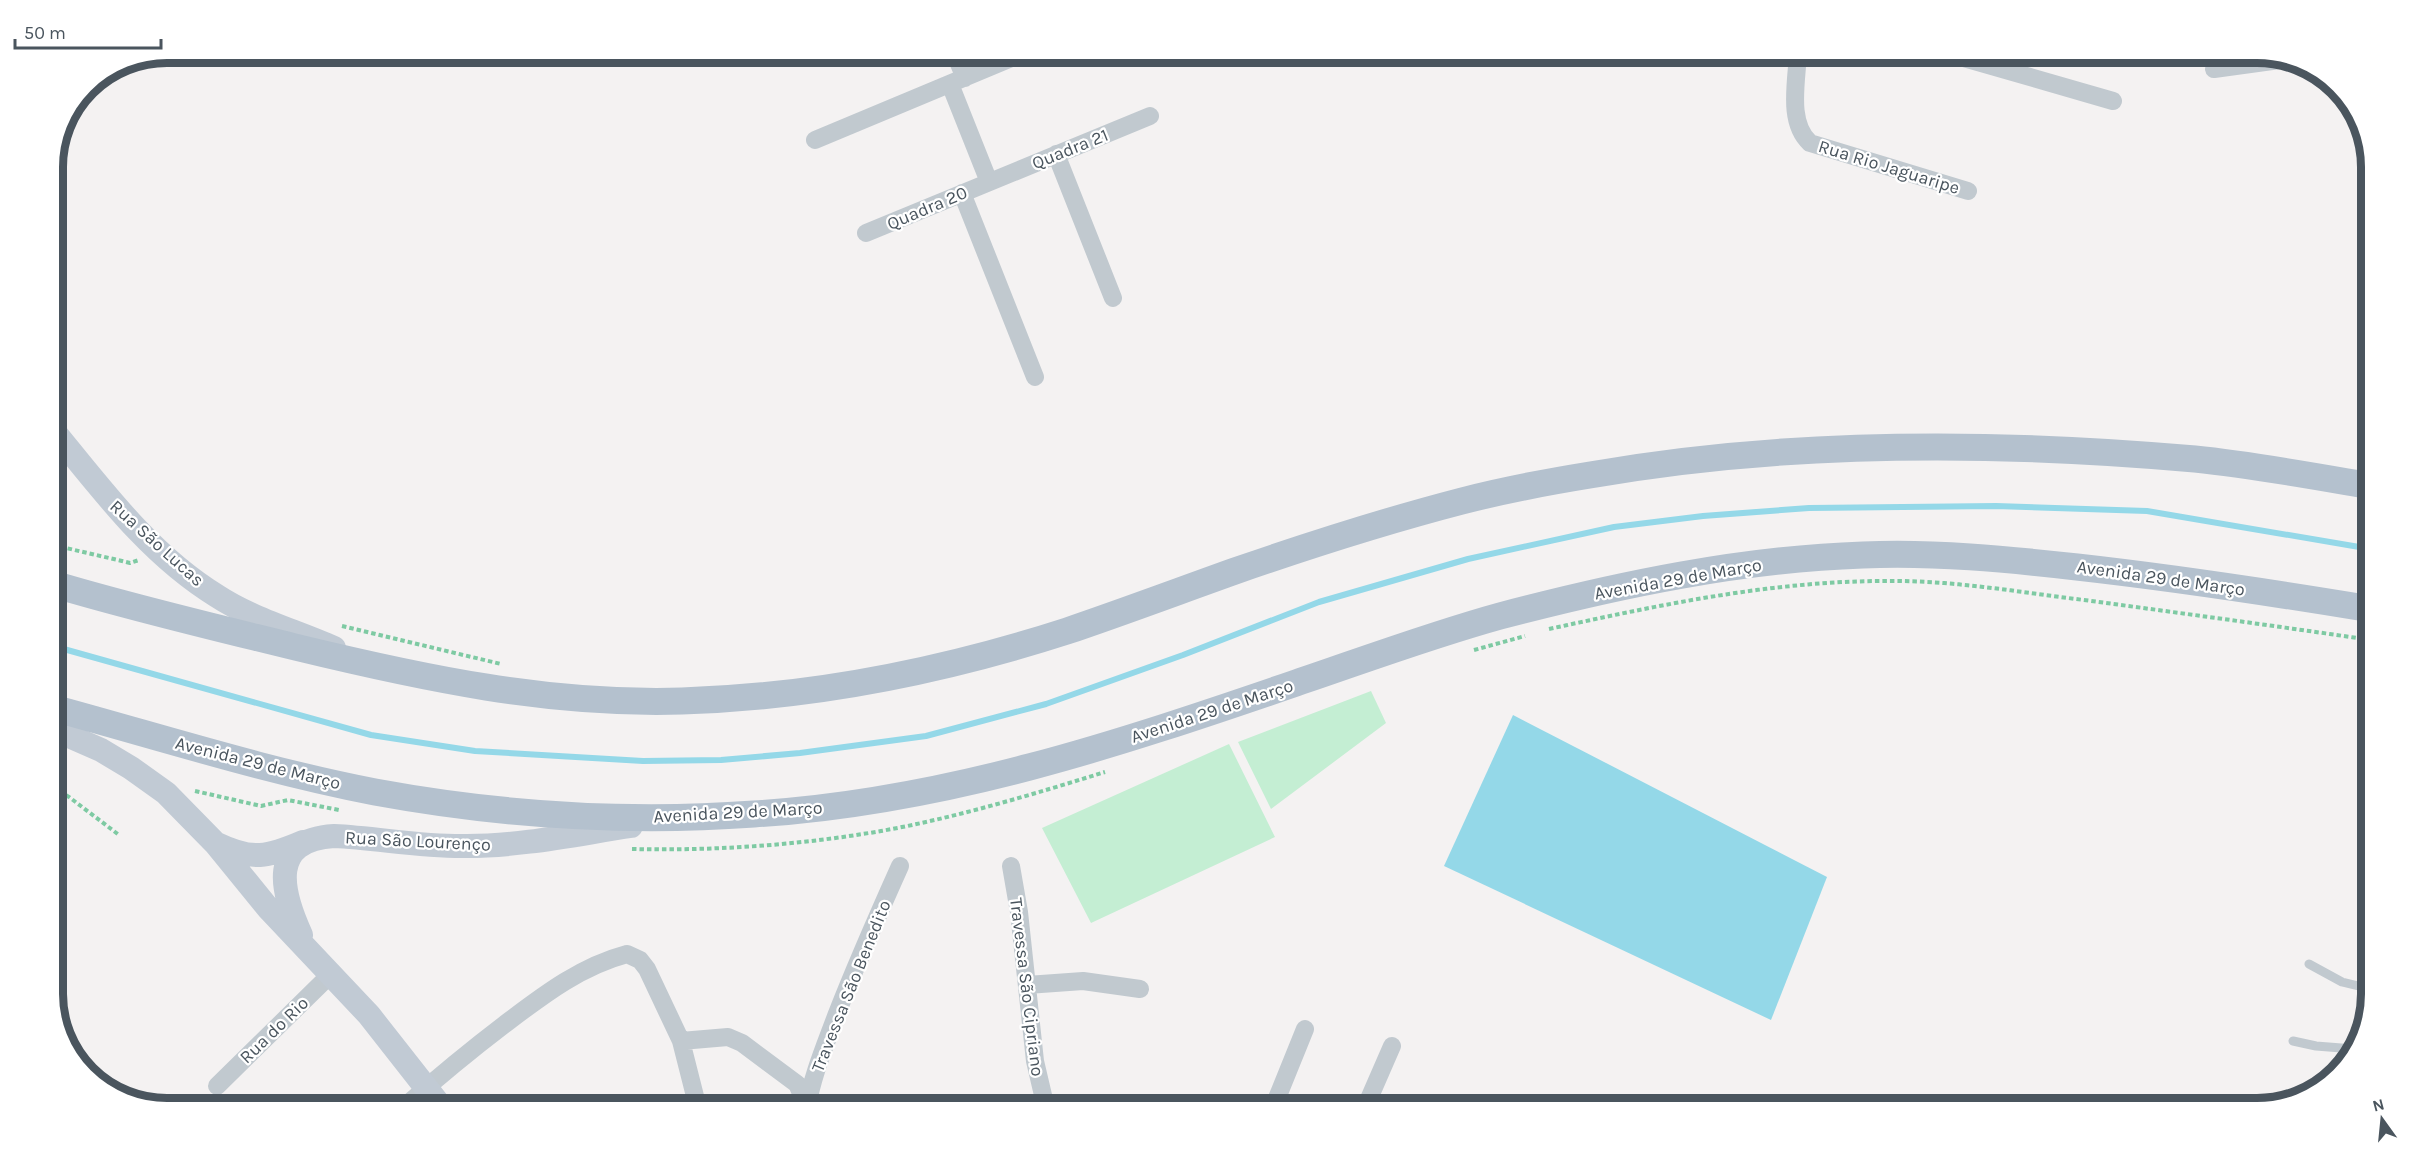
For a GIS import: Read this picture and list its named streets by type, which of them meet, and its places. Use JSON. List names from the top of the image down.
{
  "streets": {
    "main road": ["Rua São Lucas", "Avenida 29 de Março", "Rua São Lourenço"],
    "street": [
      "Quadra 21",
      "Rua Rio Jaguaripe",
      "Quadra 20",
      "Travessa São Benedito",
      "Travessa São Cipriano",
      "Rua do Rio"
    ]
  },
  "crossings": [
    ["Quadra 21", "Quadra 20"],
    ["Avenida 29 de Março", "Rua São Lourenço"]
  ],
  "scale_bar": "50 m",
  "north": "top"
}
